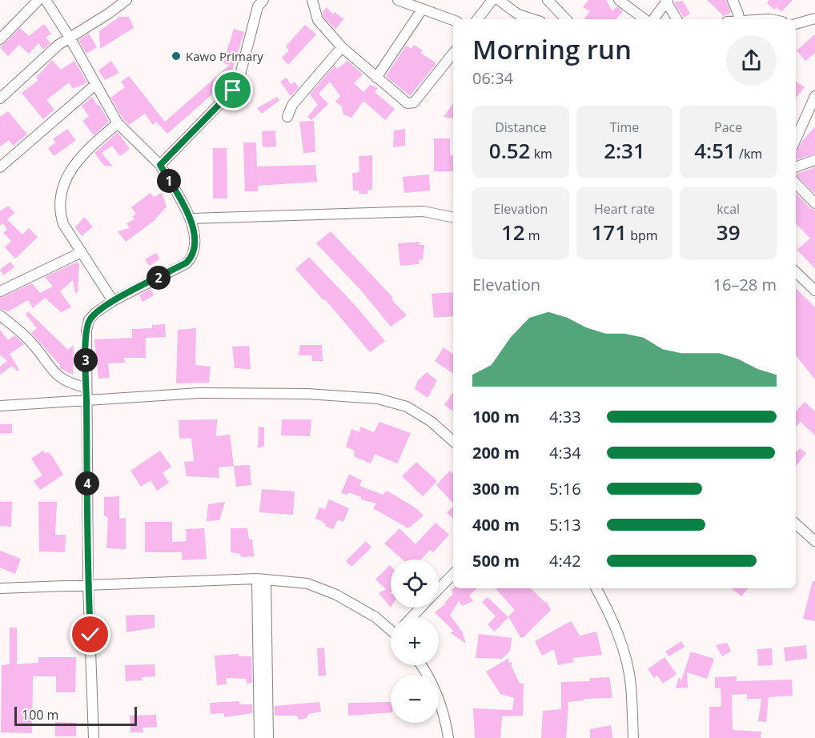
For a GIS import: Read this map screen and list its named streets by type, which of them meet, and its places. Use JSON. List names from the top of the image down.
{
  "places": ["Kawo Primary"],
  "scale_bar": "100 m",
  "page": {
    "heading": ["Morning run", "06:34"],
    "stats": [
      ["Distance", "0.52 km"],
      ["Time", "2:31"],
      ["Pace", "4:51 /km"],
      ["Elevation", "12 m"],
      ["Heart rate", "171 bpm"],
      ["kcal", "39"]
    ],
    "pins": [
      "1",
      "2",
      "3",
      "4"
    ],
    "chart": ["Elevation", "16–28 m"],
    "list": [
      {
        "name": "100 m",
        "note": "4:33"
      },
      {
        "name": "200 m",
        "note": "4:34"
      },
      {
        "name": "300 m",
        "note": "5:16"
      },
      {
        "name": "400 m",
        "note": "5:13"
      },
      {
        "name": "500 m",
        "note": "4:42"
      }
    ],
    "map_buttons": ["+", "−"],
    "scale": "100 m"
  }
}
